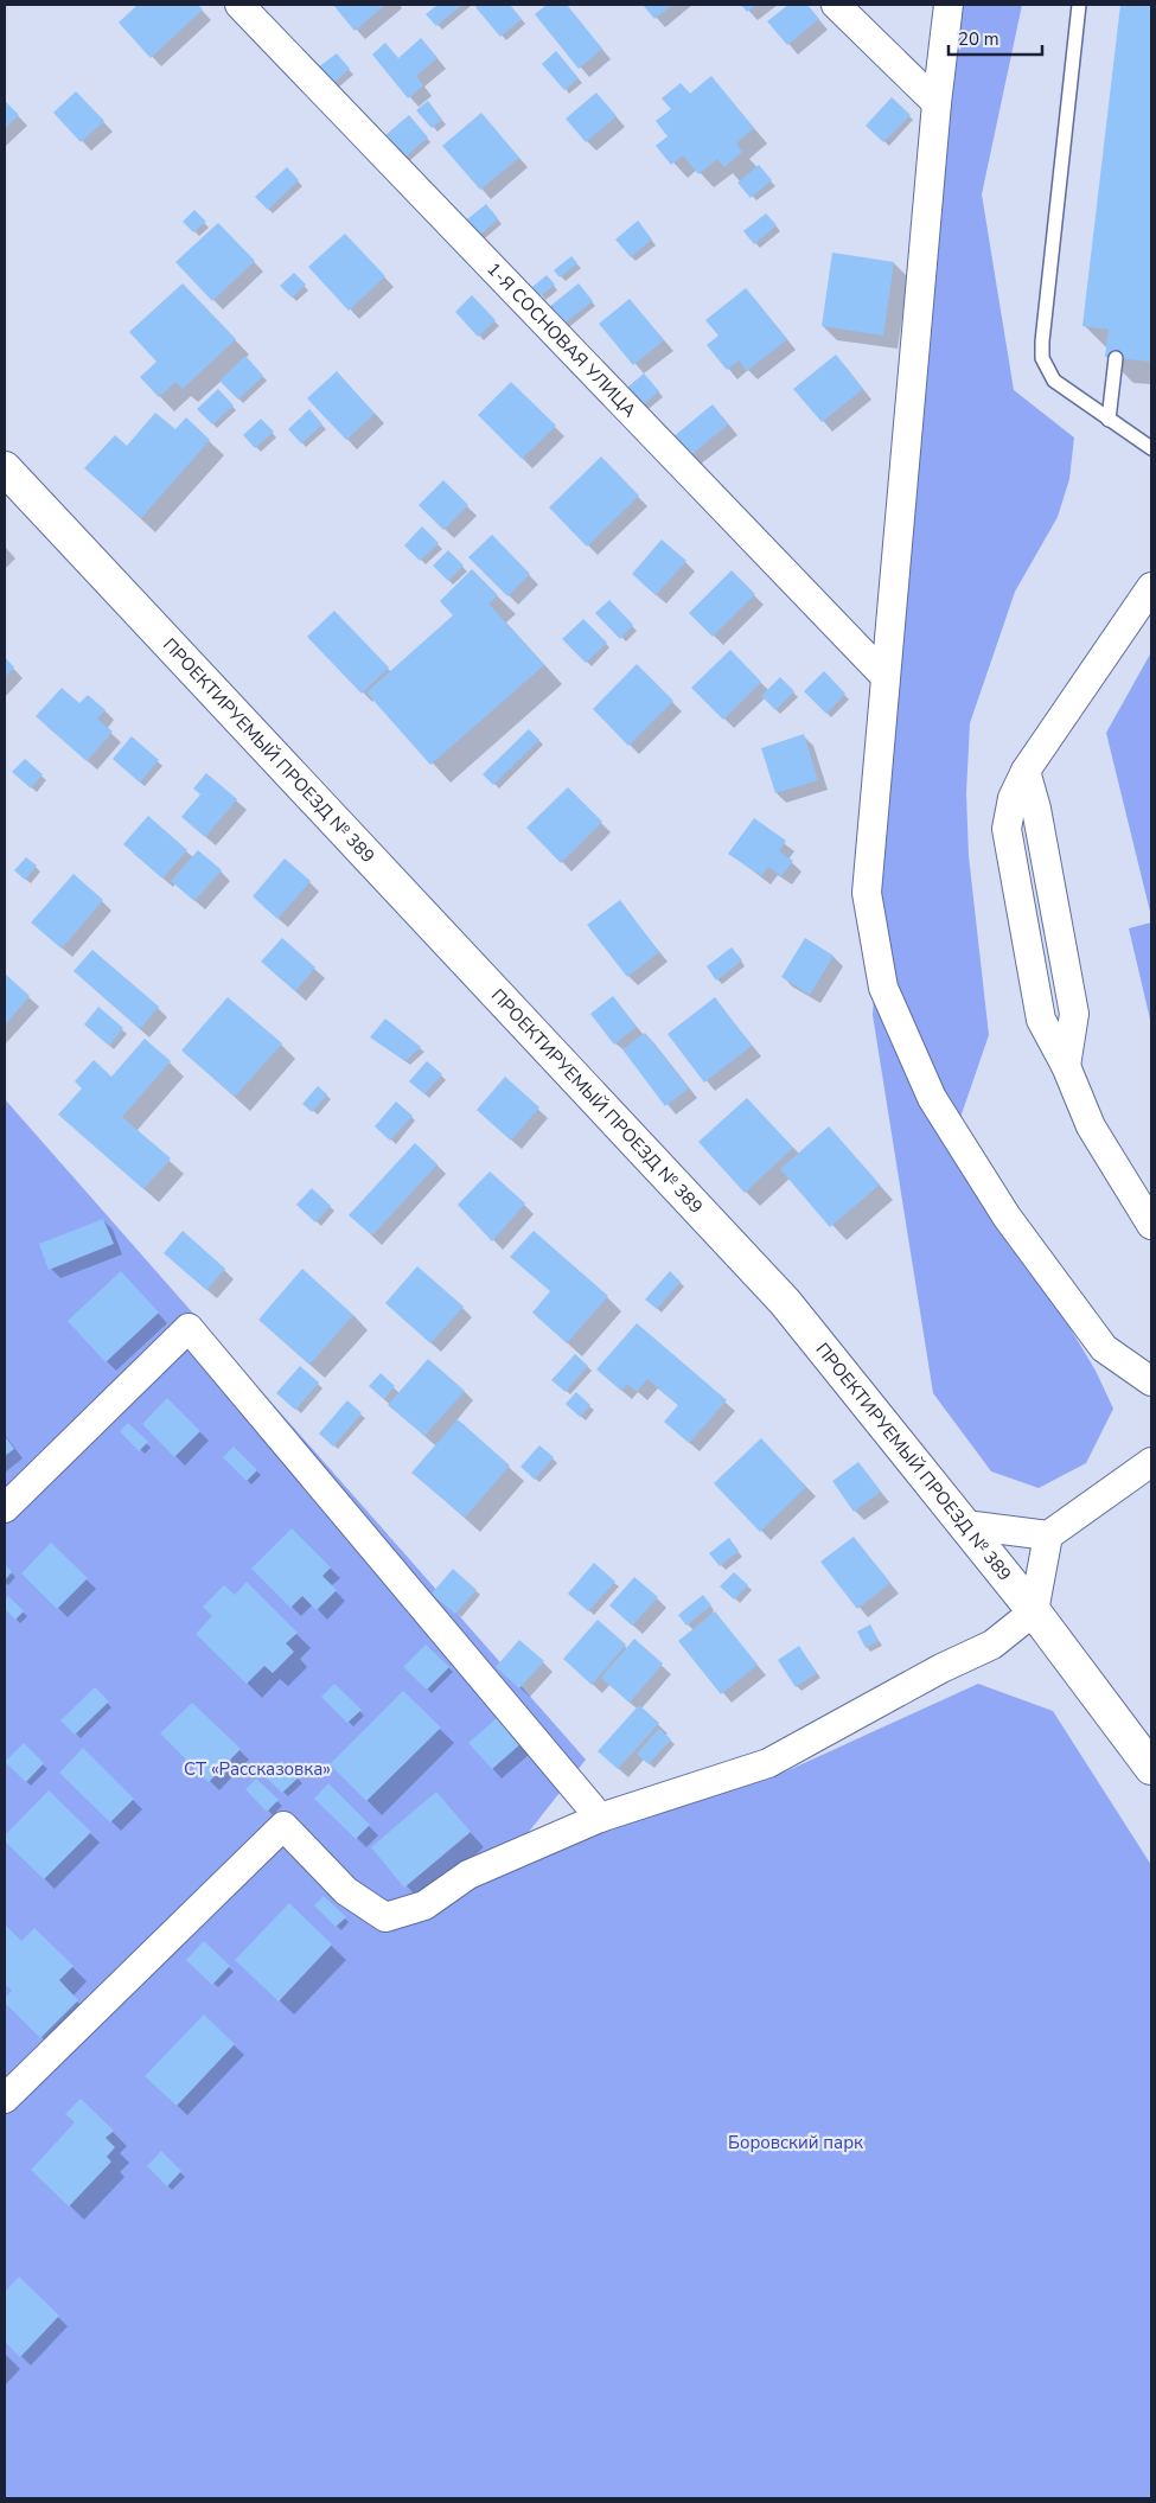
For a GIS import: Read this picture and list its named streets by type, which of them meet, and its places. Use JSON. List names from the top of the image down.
{
  "streets": {
    "main road": ["ПРОЕКТИРУЕМЫЙ ПРОЕЗД № 389"],
    "street": ["1-Я СОСНОВАЯ УЛИЦА"]
  },
  "parks": ["СТ «Рассказовка»", "Боровский парк"],
  "scale_bar": "20 m"
}
